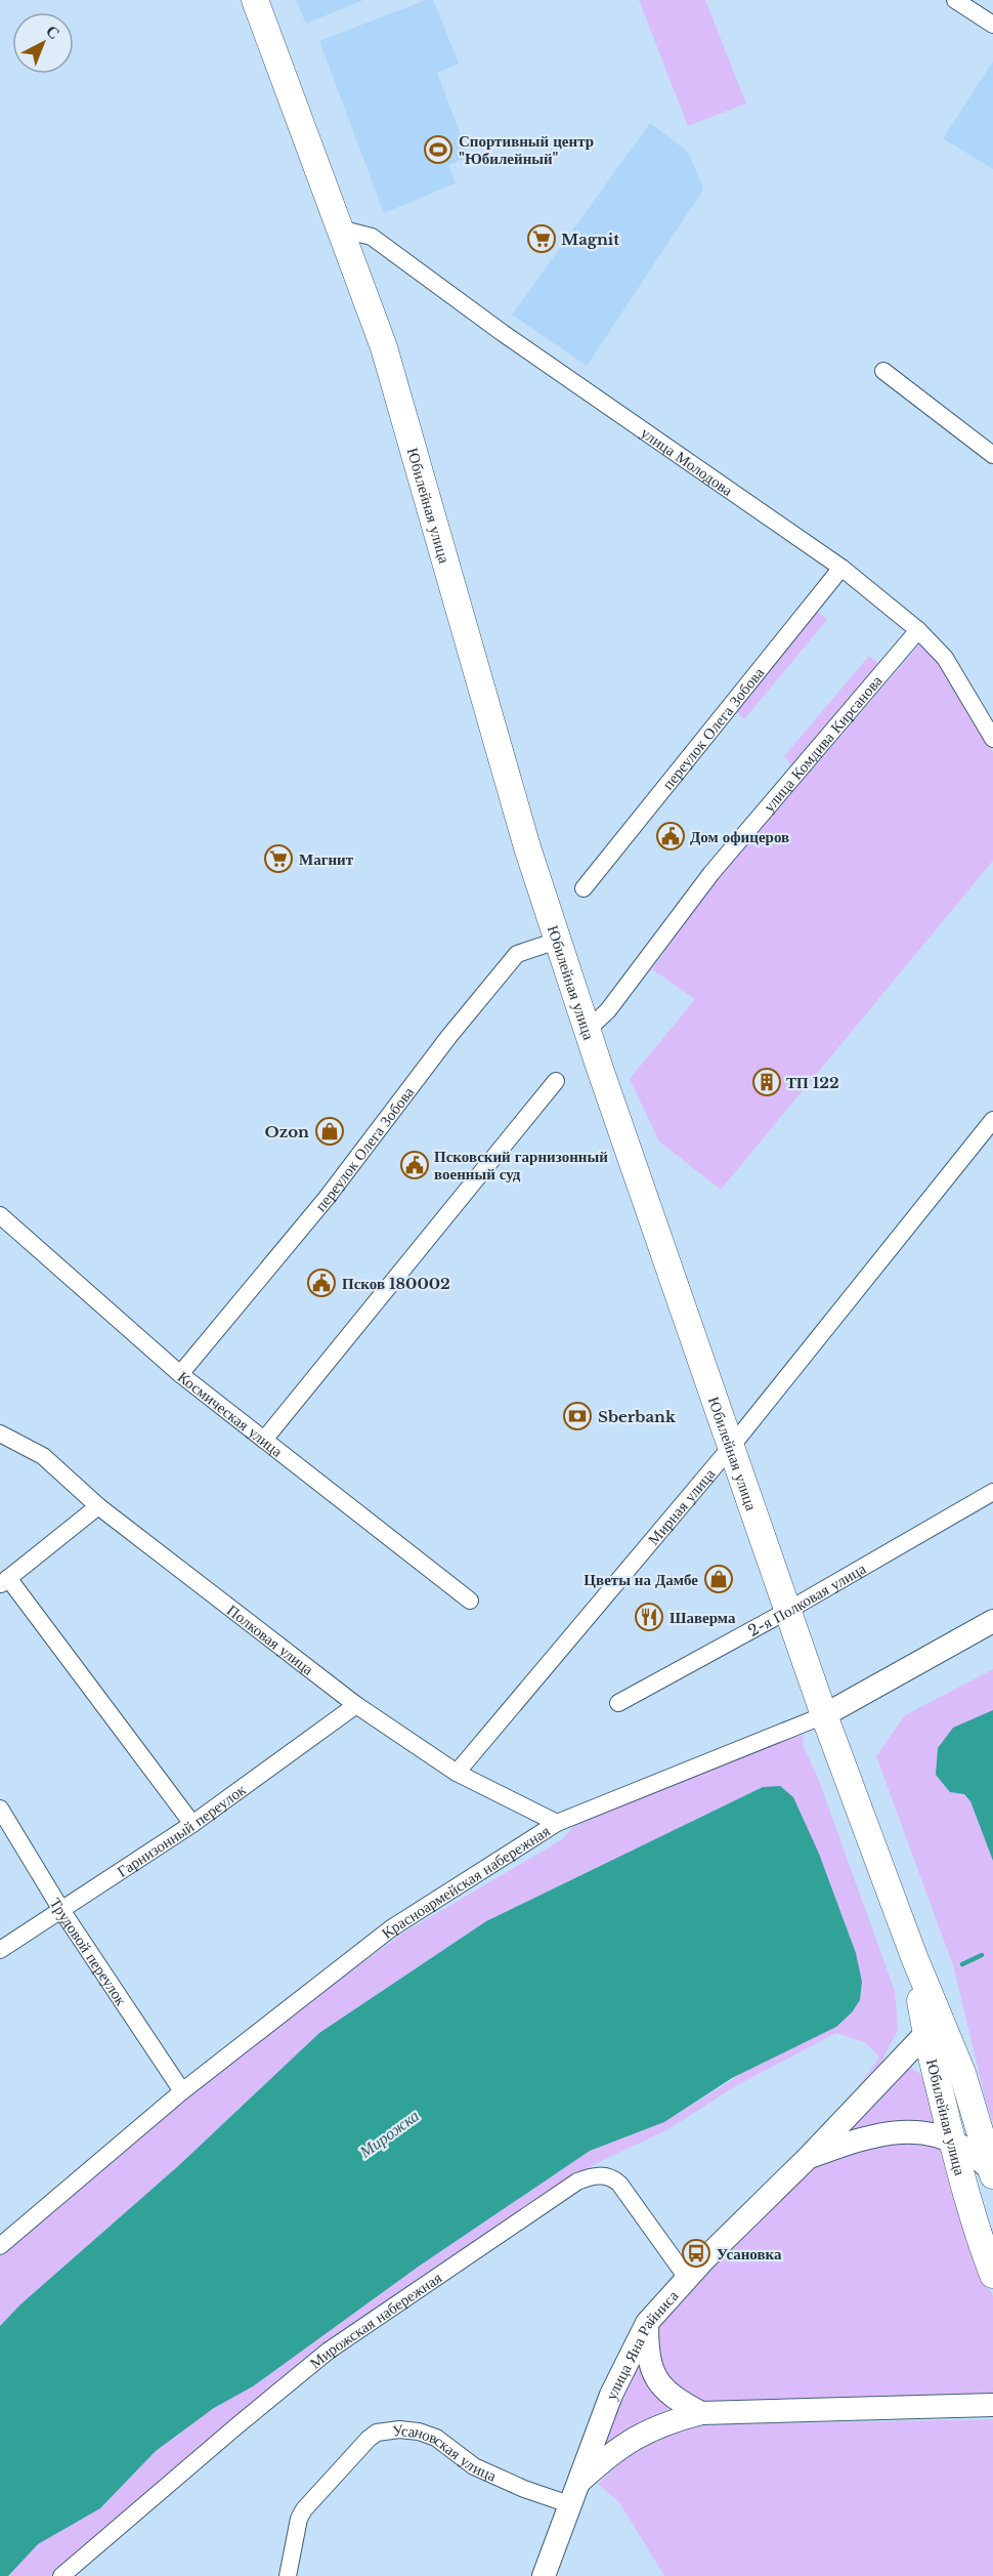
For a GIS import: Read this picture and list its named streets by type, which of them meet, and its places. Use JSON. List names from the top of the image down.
{
  "streets": {
    "main road": ["Юбилейная улица"],
    "street": [
      "улица Молодова",
      "переулок Олега Зобова",
      "улица Комдива Кирсанова",
      "Космическая улица",
      "Мирная улица",
      "2-я Полковая улица",
      "Полковая улица",
      "Гарнизонный переулок",
      "Красноармейская набережная",
      "Трудовой переулок",
      "Мирожская набережная",
      "улица Яна Райниса",
      "Усановская улица"
    ]
  },
  "crossings": [
    ["улица Молодова", "Юбилейная улица"],
    ["улица Молодова", "переулок Олега Зобова"],
    ["улица Молодова", "улица Комдива Кирсанова"],
    ["Юбилейная улица", "переулок Олега Зобова"],
    ["Юбилейная улица", "улица Комдива Кирсанова"],
    ["Юбилейная улица", "Мирная улица"],
    ["Юбилейная улица", "2-я Полковая улица"],
    ["Юбилейная улица", "Красноармейская набережная"],
    ["Юбилейная улица", "улица Яна Райниса"],
    ["переулок Олега Зобова", "Космическая улица"],
    ["Мирная улица", "Полковая улица"],
    ["Полковая улица", "Гарнизонный переулок"],
    ["Полковая улица", "Красноармейская набережная"],
    ["Гарнизонный переулок", "Трудовой переулок"],
    ["Красноармейская набережная", "Трудовой переулок"],
    ["Мирожская набережная", "улица Яна Райниса"],
    ["улица Яна Райниса", "Усановская улица"]
  ],
  "water": ["Мирожка"],
  "places": {
    "sports": ["Спортивный центр \"Юбилейный\""],
    "supermarket": ["Magnit", "Магнит"],
    "public building": ["Дом офицеров", "Псковский гарнизонный военный суд", "Псков 180002"],
    "building": ["ТП 122"],
    "shop": ["Ozon", "Цветы на Дамбе"],
    "bank": ["Sberbank"],
    "restaurant": ["Шаверма"],
    "bus stop": ["Усановка"]
  },
  "north": "top right"
}
